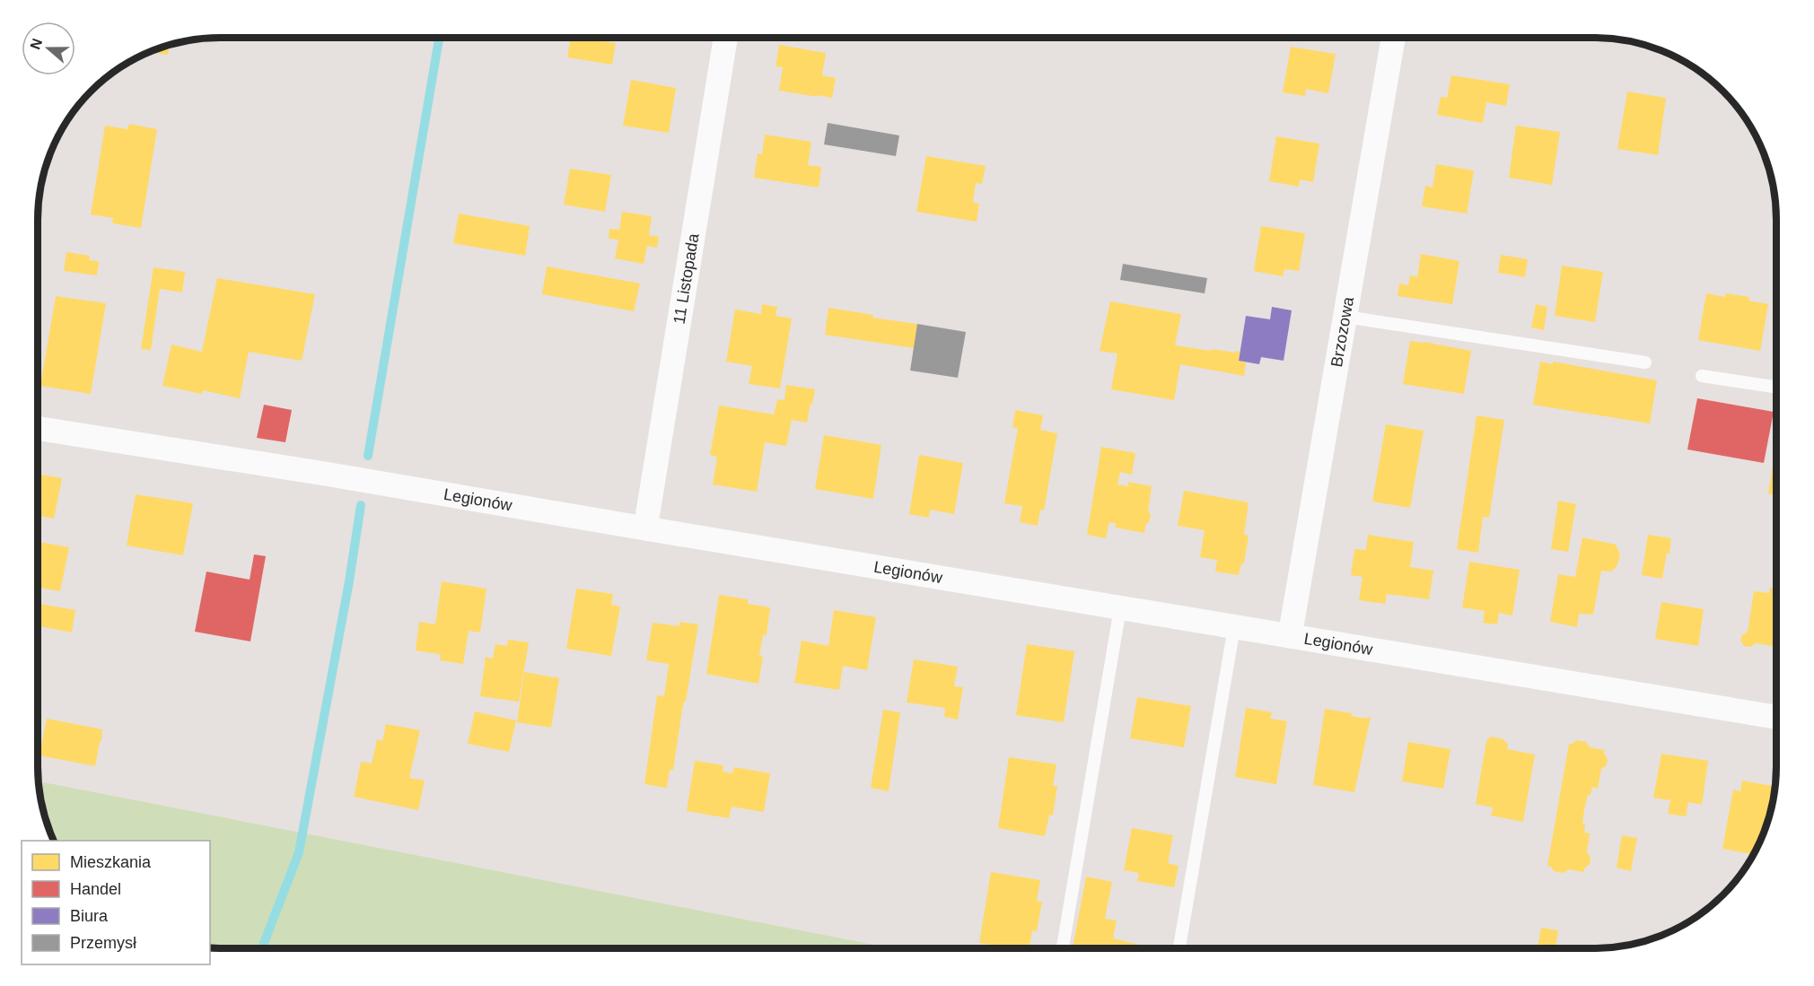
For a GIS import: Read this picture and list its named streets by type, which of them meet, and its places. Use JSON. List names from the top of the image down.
{
  "streets": {
    "street": ["11 Listopada", "Brzozowa", "Legionów"]
  },
  "crossings": [
    ["11 Listopada", "Legionów"],
    ["Brzozowa", "Legionów"]
  ],
  "legend": [
    "Mieszkania",
    "Handel",
    "Biura",
    "Przemysł"
  ],
  "north": "left"
}
